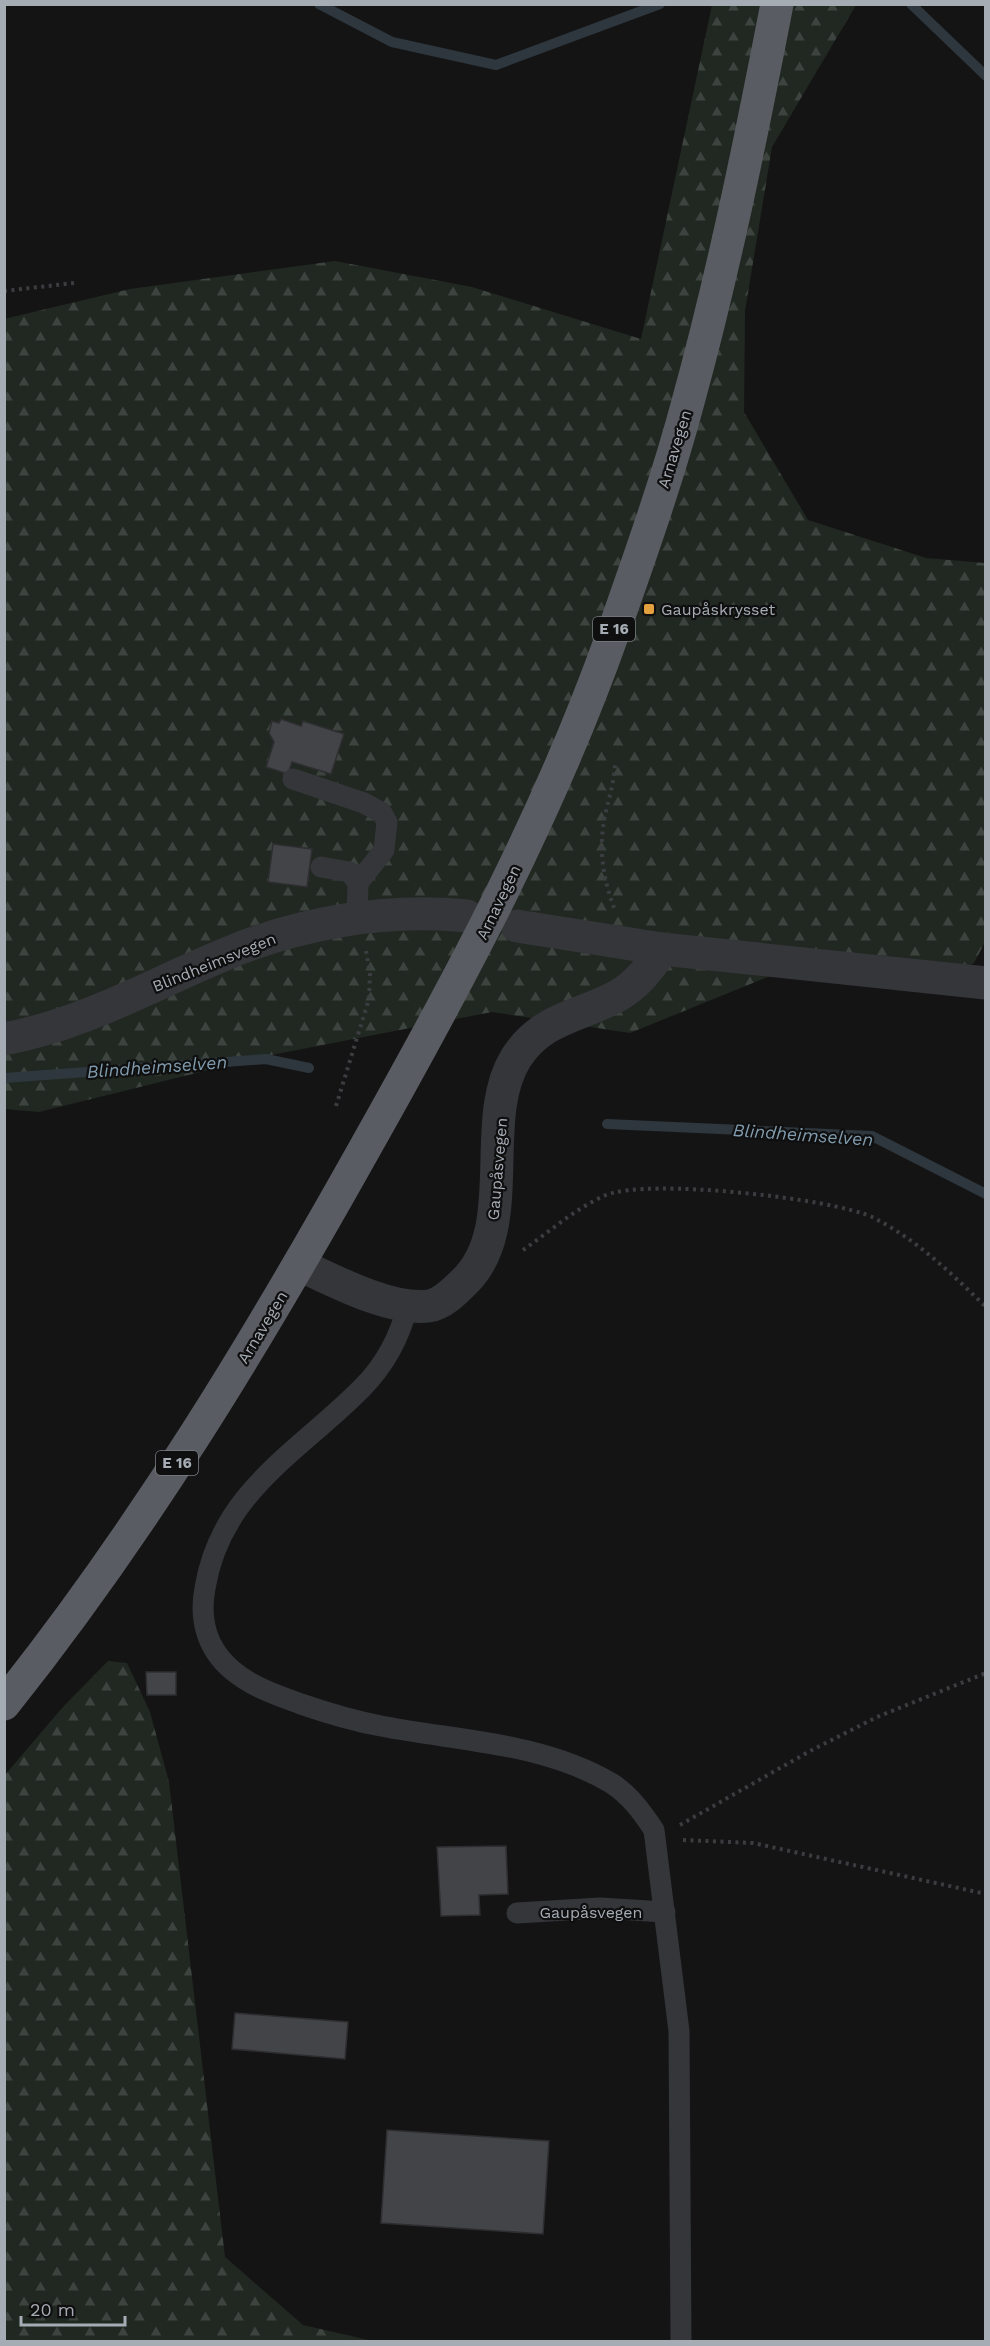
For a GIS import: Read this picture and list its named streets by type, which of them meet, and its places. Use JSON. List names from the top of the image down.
{
  "streets": {
    "highway": ["Arnavegen", "E 16"],
    "street": ["Blindheimsvegen", "Gaupåsvegen"]
  },
  "crossings": [
    ["Arnavegen", "Gaupåsvegen"]
  ],
  "water": ["Blindheimselven"],
  "places": {
    "transit": ["Gaupåskrysset"]
  },
  "scale_bar": "20 m"
}
